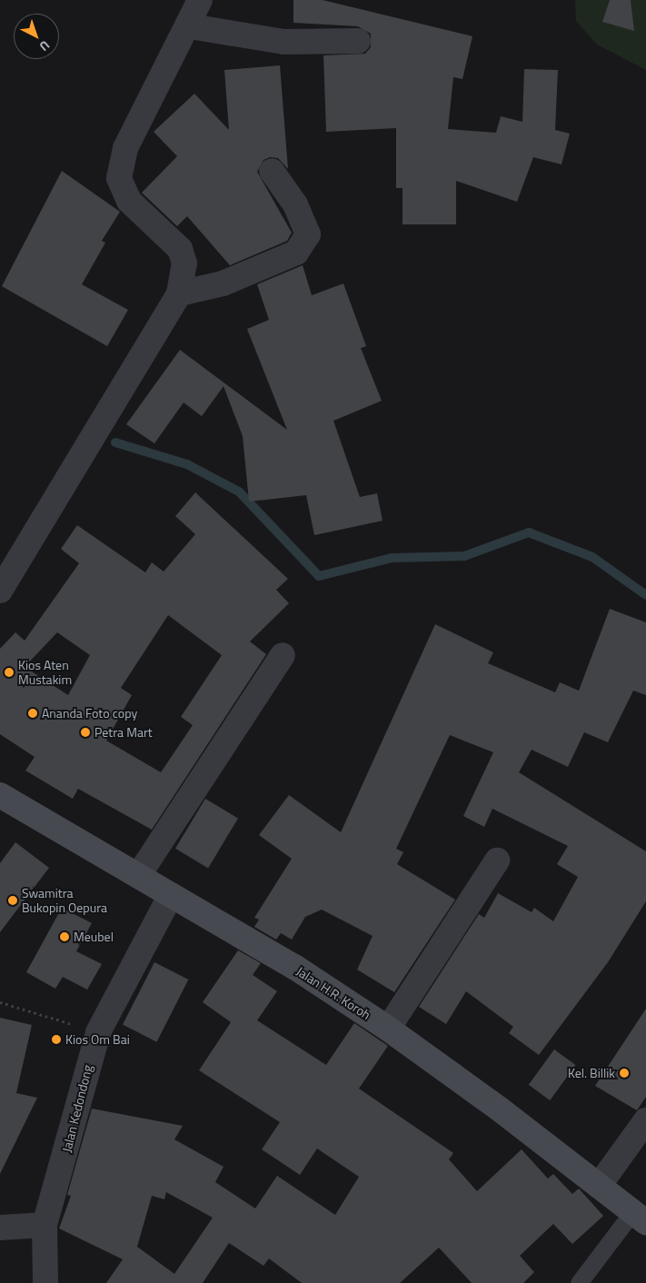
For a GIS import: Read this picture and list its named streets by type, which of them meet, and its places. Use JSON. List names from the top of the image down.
{
  "streets": {
    "main road": ["Jalan H.R. Koroh"],
    "street": ["Jalan Kedondong"]
  },
  "crossings": [
    ["Jalan H.R. Koroh", "Jalan Kedondong"]
  ],
  "places": [
    "Kios Aten Mustakim",
    "Ananda Foto copy",
    "Petra Mart",
    "Swamitra Bukopin Oepura",
    "Meubel",
    "Kios Om Bai",
    "Kel. Billik"
  ],
  "north": "bottom right"
}
